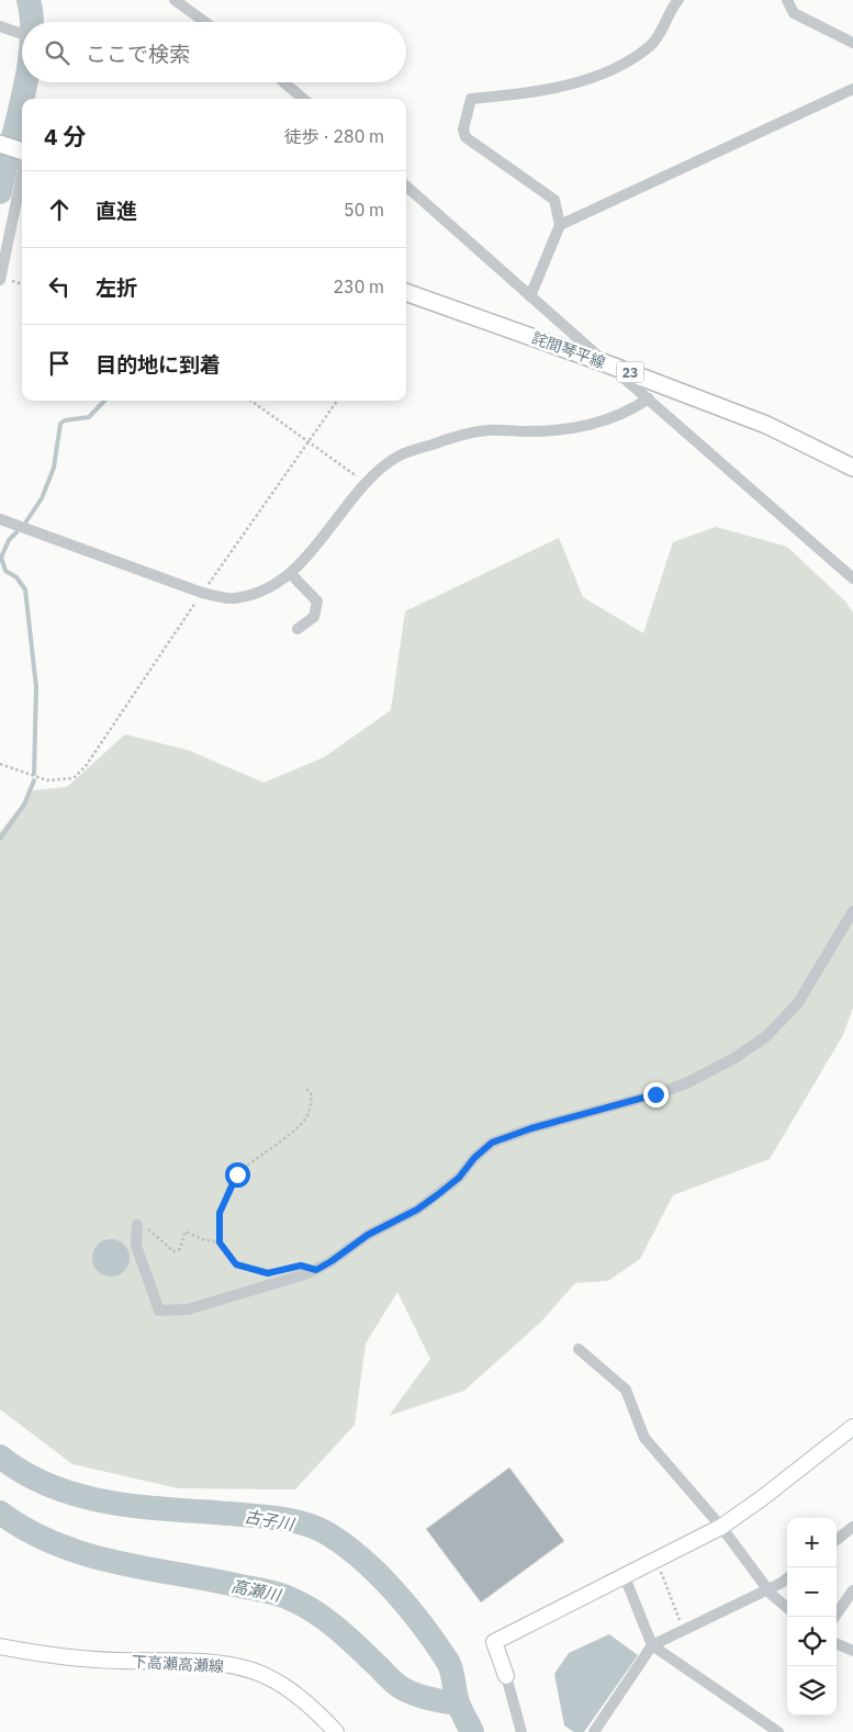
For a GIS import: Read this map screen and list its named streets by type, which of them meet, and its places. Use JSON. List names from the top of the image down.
{
  "streets": {
    "main road": ["詫間琴平線", "23"],
    "street": ["下高瀬高瀬線"]
  },
  "water": ["古子川", "高瀬川"],
  "page": {
    "search": "ここで検索",
    "heading": ["4 分", "徒歩 · 280 m"],
    "list": [
      ["直進", "50 m"],
      ["左折", "230 m"],
      "目的地に到着"
    ],
    "map_buttons": ["+", "−"]
  }
}
